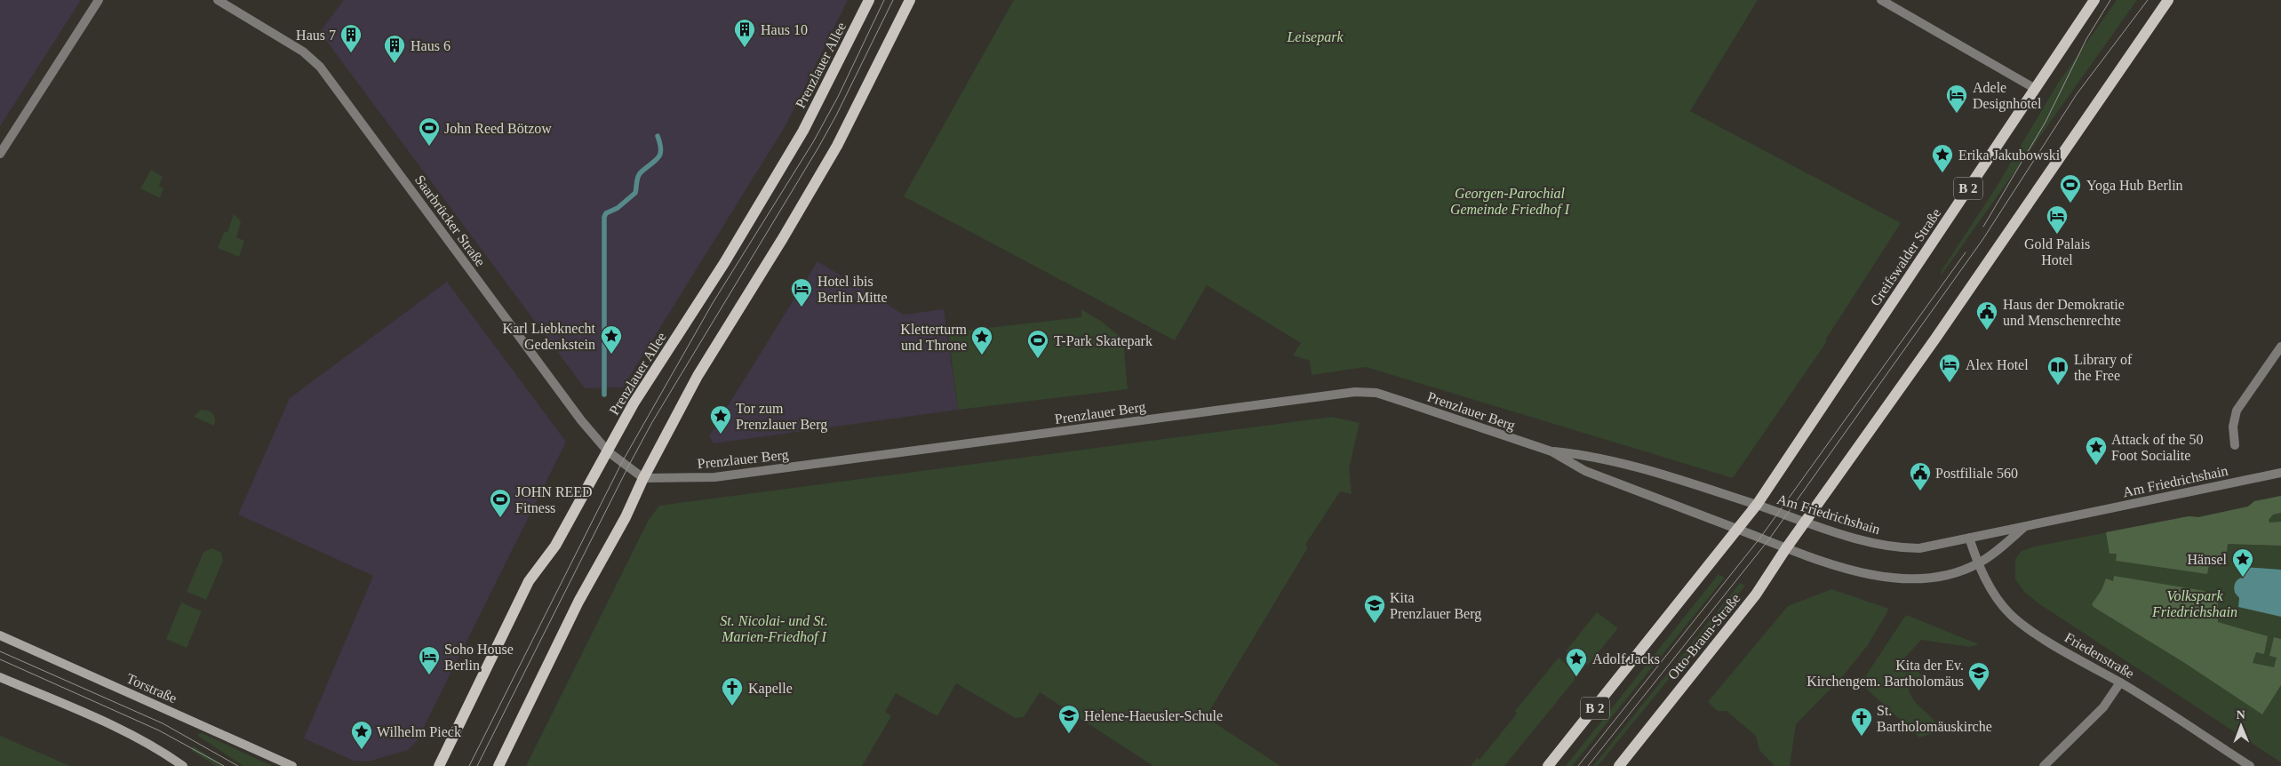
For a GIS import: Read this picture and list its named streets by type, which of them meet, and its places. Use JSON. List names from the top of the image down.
{
  "streets": {
    "main road": [
      "Prenzlauer Allee",
      "B 2",
      "Greifswalder Straße",
      "Otto-Braun-Straße",
      "Torstraße"
    ],
    "street": [
      "Saarbrücker Straße",
      "Prenzlauer Berg",
      "Am Friedrichshain",
      "Friedenstraße"
    ]
  },
  "crossings": [
    ["Prenzlauer Allee", "Saarbrücker Straße"],
    ["B 2", "Greifswalder Straße"],
    ["B 2", "Prenzlauer Berg"],
    ["Saarbrücker Straße", "Prenzlauer Berg"],
    ["Greifswalder Straße", "Prenzlauer Berg"],
    ["Greifswalder Straße", "Am Friedrichshain"],
    ["Prenzlauer Berg", "Am Friedrichshain"],
    ["Am Friedrichshain", "Otto-Braun-Straße"],
    ["Am Friedrichshain", "Friedenstraße"]
  ],
  "parks": [
    "Leisepark",
    "Georgen-Parochial Gemeinde Friedhof I",
    "Volkspark Friedrichshain",
    "St. Nicolai- und St. Marien-Friedhof I"
  ],
  "places": {
    "building": ["Haus 10", "Haus 7", "Haus 6"],
    "hotel": [
      "Adele Designhotel",
      "Gold Palais Hotel",
      "Hotel ibis Berlin Mitte",
      "Alex Hotel",
      "Soho House Berlin"
    ],
    "sports": [
      "John Reed Bötzow",
      "Yoga Hub Berlin",
      "T-Park Skatepark",
      "JOHN REED Fitness"
    ],
    "place": [
      "Erika Jakubowski",
      "Karl Liebknecht Gedenkstein",
      "Kletterturm und Throne",
      "Tor zum Prenzlauer Berg",
      "Attack of the 50 Foot Socialite",
      "Hänsel",
      "Adolf Jacks",
      "Wilhelm Pieck"
    ],
    "public building": ["Haus der Demokratie und Menschenrechte", "Postfiliale 560"],
    "library": ["Library of the Free"],
    "school or university": ["Kita Prenzlauer Berg", "Kita der Ev. Kirchengem. Bartholomäus", "Helene-Haeusler-Schule"],
    "church": ["Kapelle", "St. Bartholomäuskirche"]
  },
  "north": "top"
}
